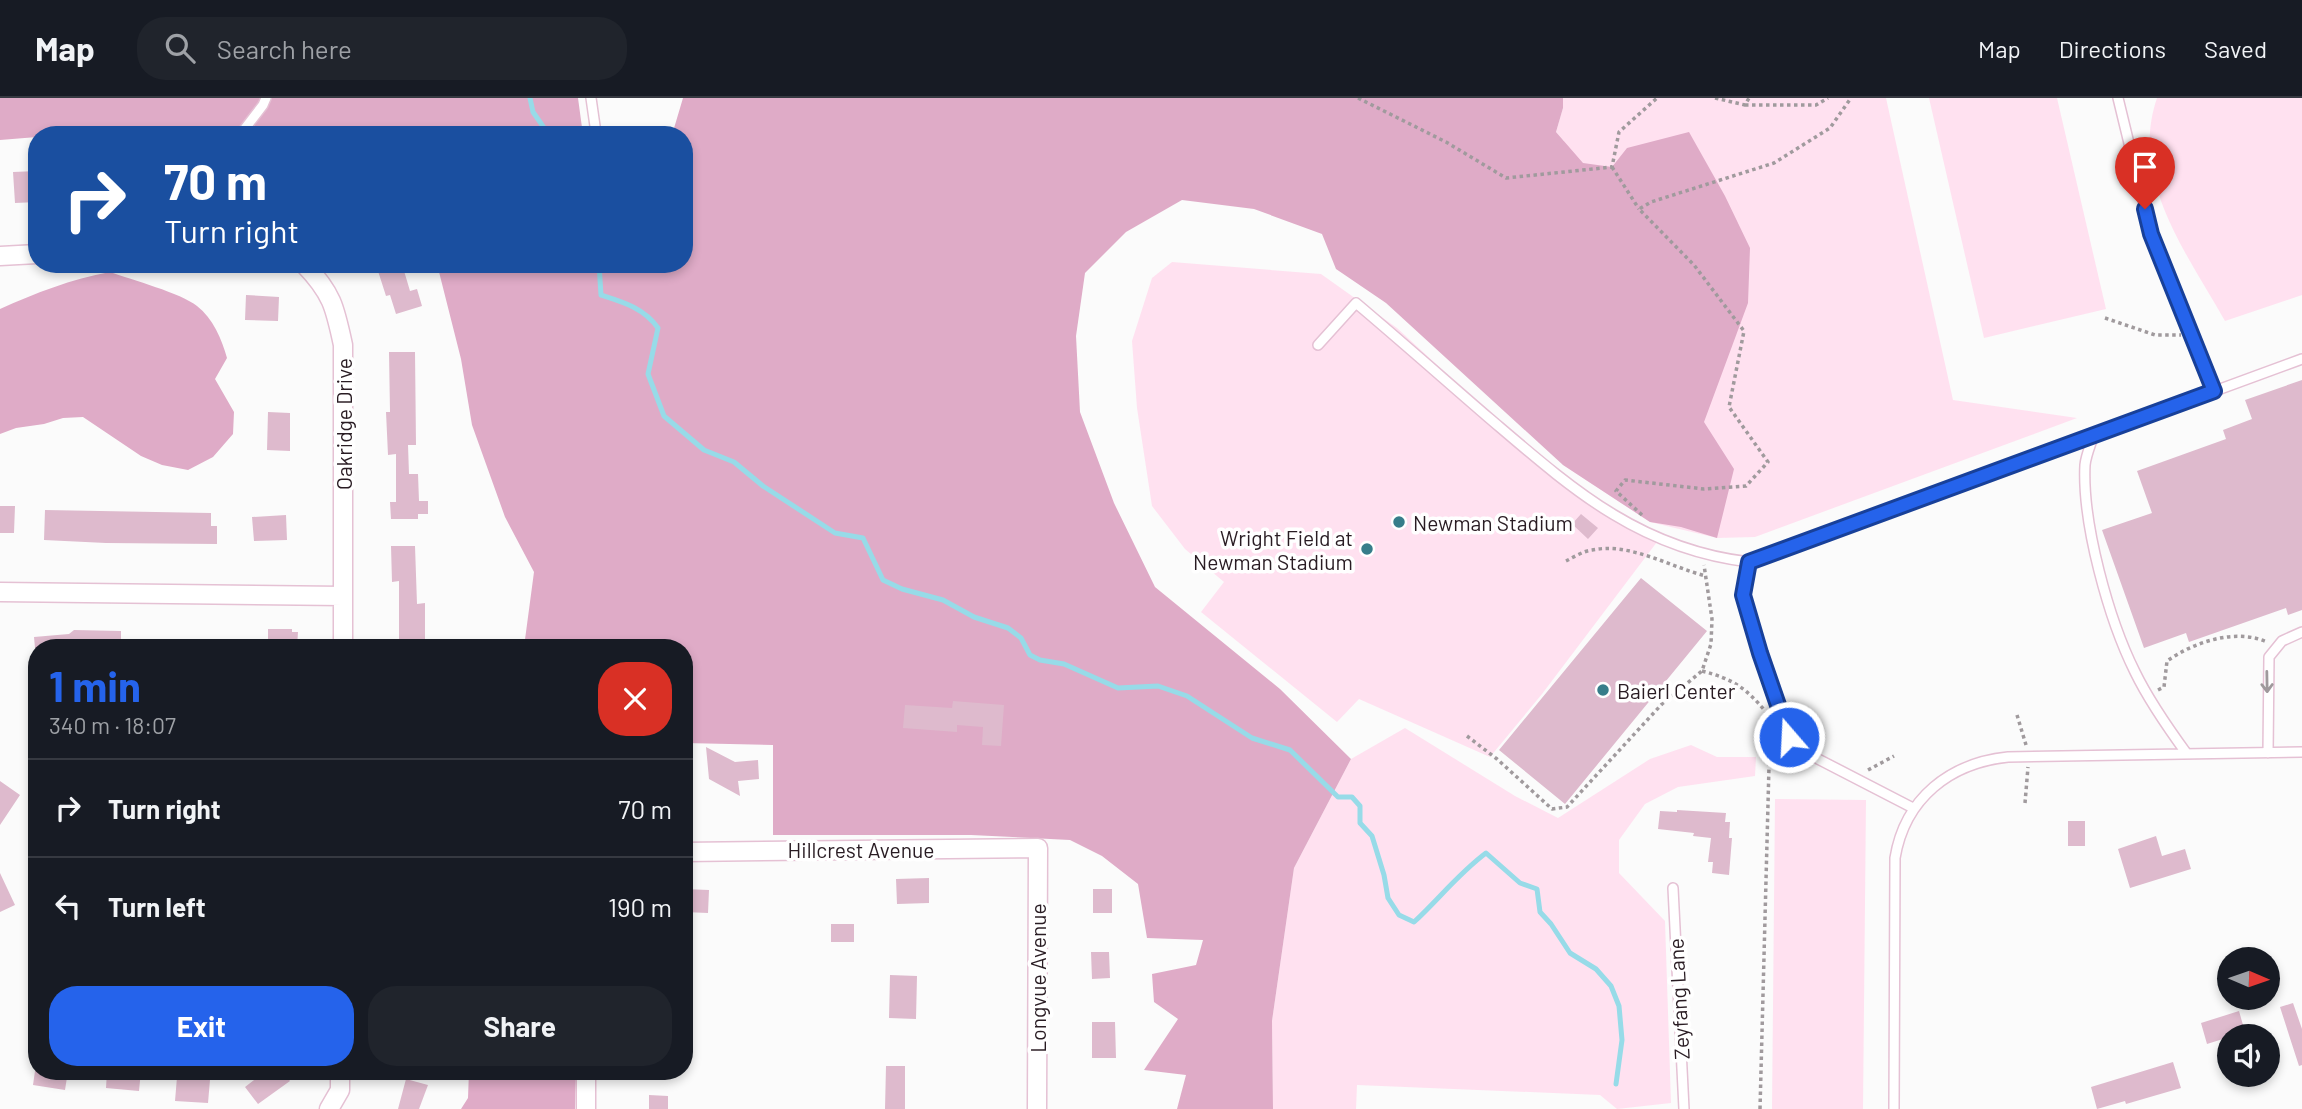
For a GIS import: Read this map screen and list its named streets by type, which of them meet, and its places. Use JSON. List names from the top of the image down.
{
  "streets": {
    "street": ["Oakridge Drive", "Hillcrest Avenue", "Longvue Avenue"],
    "lane": ["Zeyfang Lane"]
  },
  "crossings": [
    ["Hillcrest Avenue", "Longvue Avenue"]
  ],
  "places": ["Newman Stadium", "Wright Field at Newman Stadium", "Baierl Center"],
  "north": "right",
  "page": {
    "header": "Map",
    "search": "Search here",
    "nav": ["Map", "Directions", "Saved"],
    "turn": ["70 m", "Turn right"],
    "heading": ["1 min", "340 m · 18:07"],
    "list": [
      {
        "name": "Turn right",
        "value": "70 m"
      },
      {
        "name": "Turn left",
        "value": "190 m"
      }
    ],
    "buttons": ["Exit", "Share"]
  }
}
